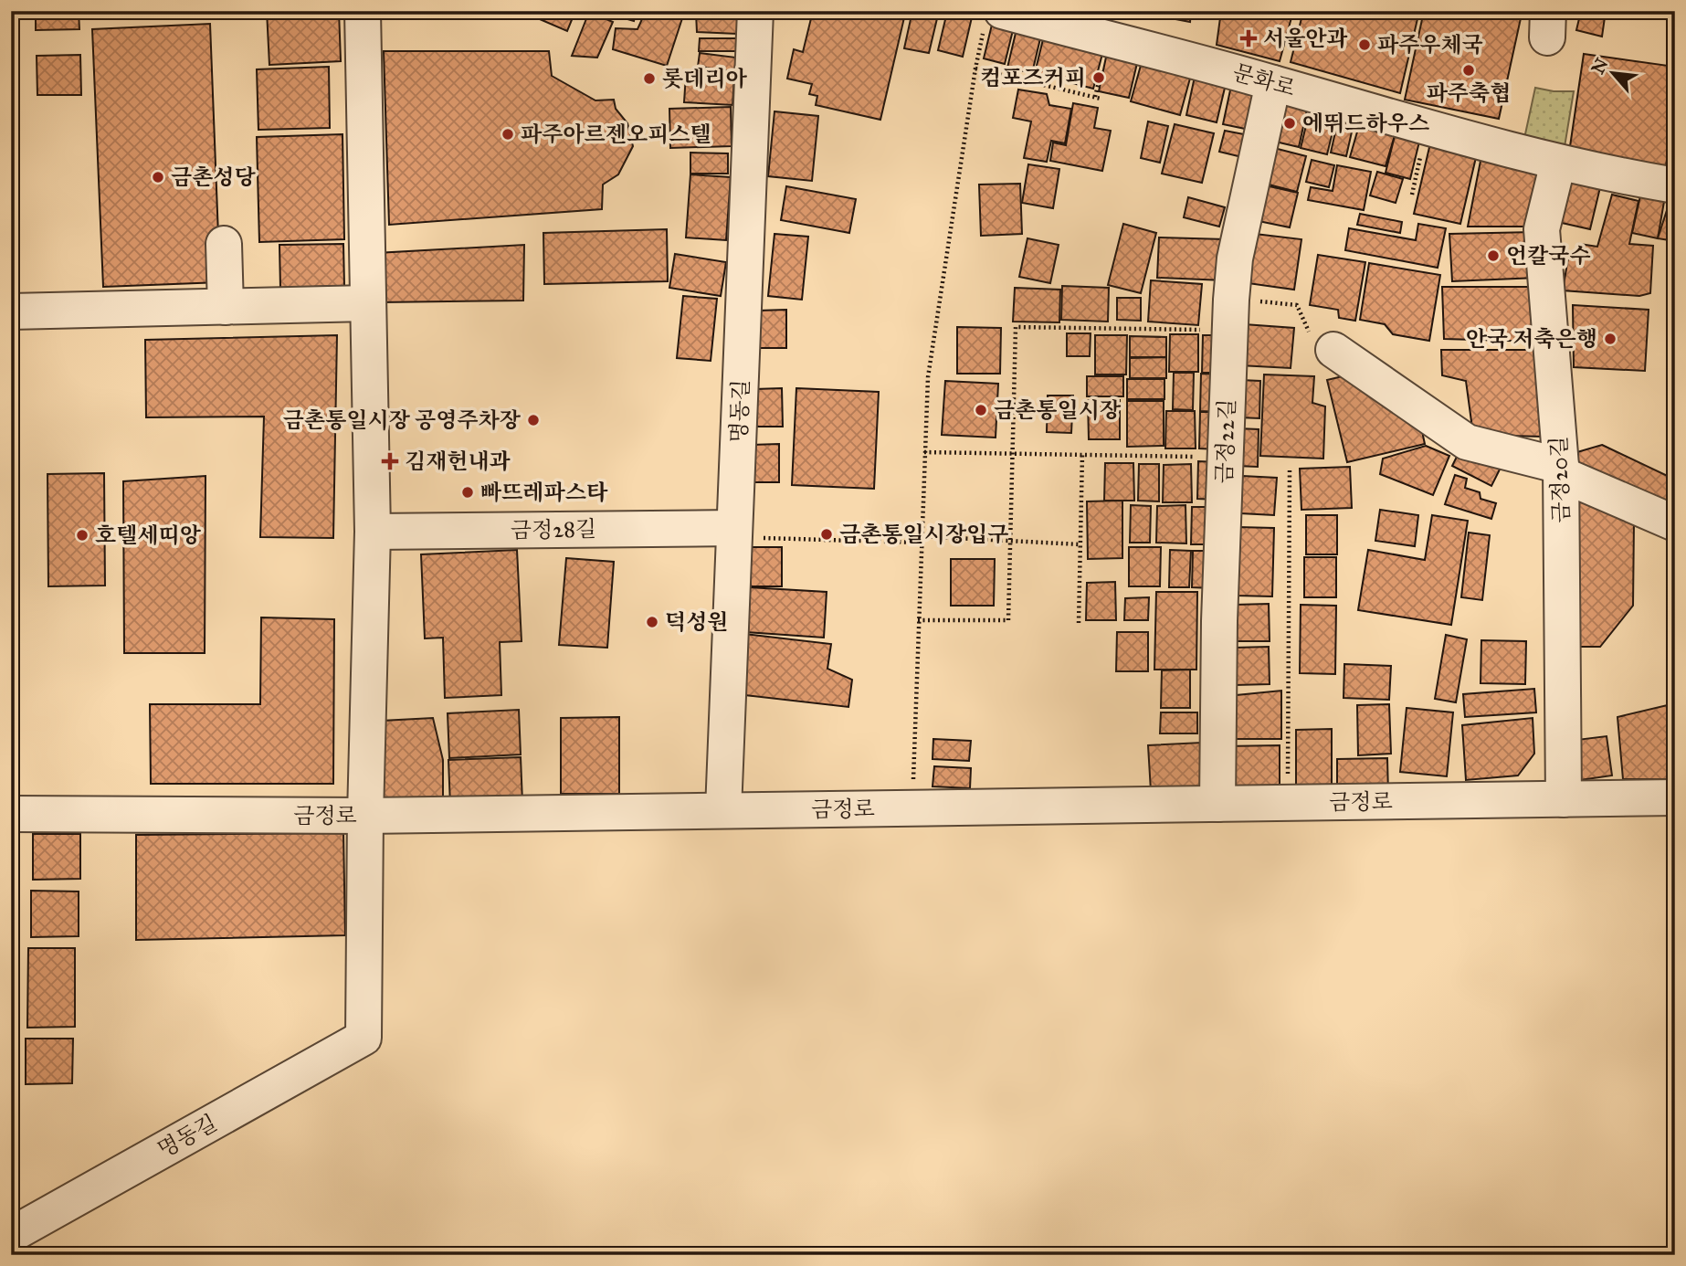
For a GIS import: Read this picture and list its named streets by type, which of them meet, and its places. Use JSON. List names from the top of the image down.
{
  "streets": {
    "street": [
      "문화로",
      "명동길",
      "금정22길",
      "금정20길",
      "금정28길",
      "금정로"
    ]
  },
  "crossings": [
    ["문화로", "금정22길"],
    ["문화로", "금정20길"],
    ["명동길", "금정28길"],
    ["명동길", "금정로"],
    ["금정22길", "금정로"],
    ["금정20길", "금정로"]
  ],
  "places": {
    "health": ["서울안과", "김재헌내과"],
    "other": [
      "파주우체국",
      "파주축협",
      "컴포즈커피",
      "롯데리아",
      "에뛰드하우스",
      "파주아르젠오피스텔",
      "금촌성당",
      "언칼국수",
      "안국 저축은행",
      "금촌통일시장",
      "금촌통일시장 공영주차장",
      "빠뜨레파스타",
      "금촌통일시장입구",
      "호텔세띠앙",
      "덕성원"
    ]
  },
  "north": "top left"
}
